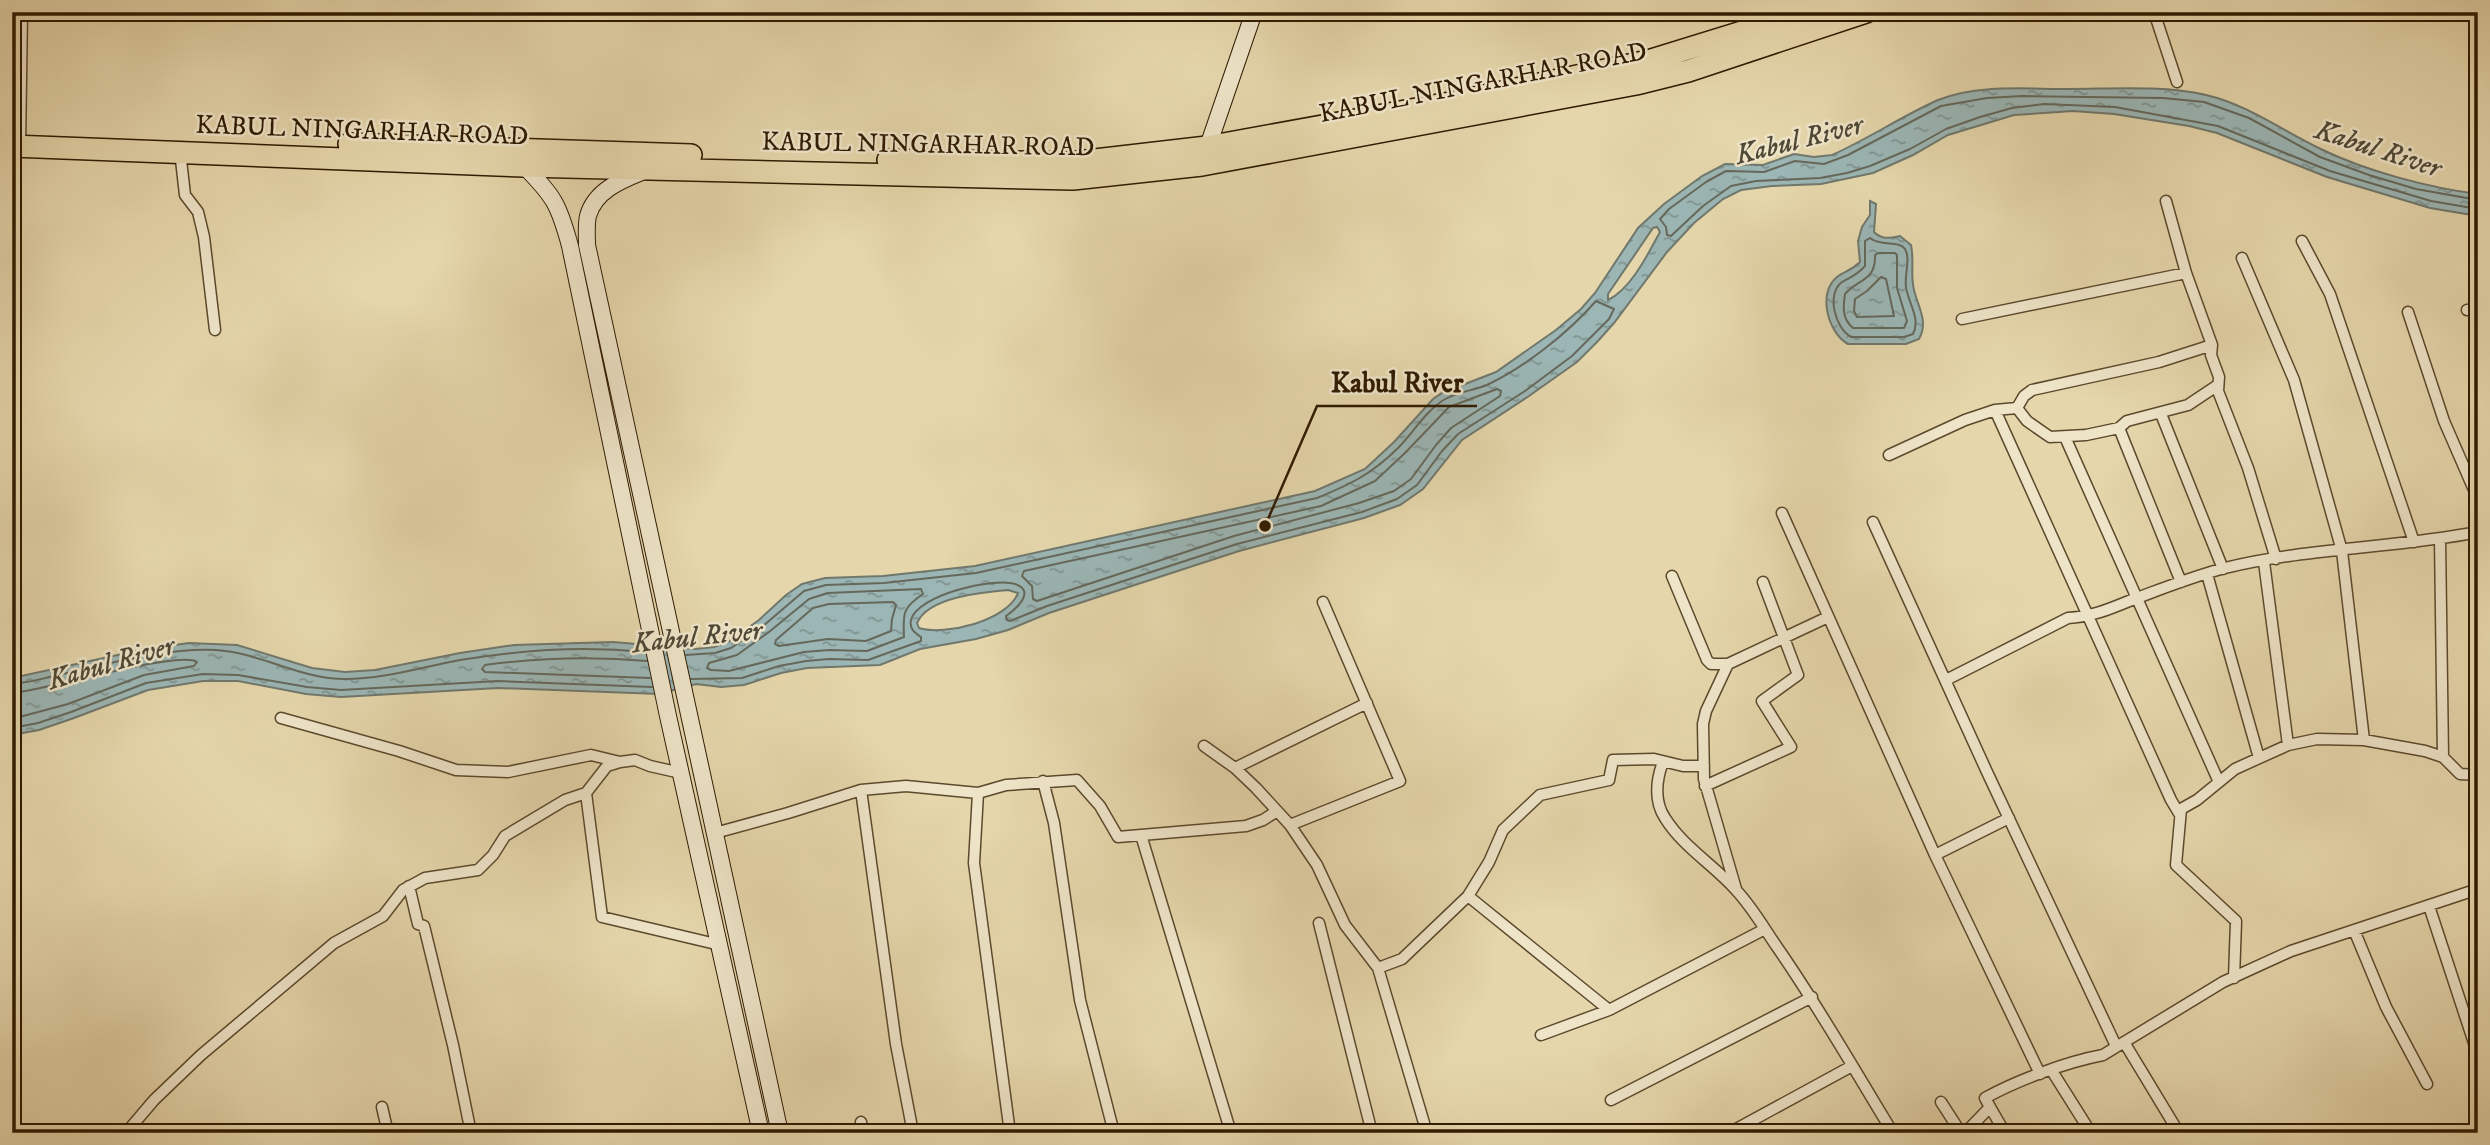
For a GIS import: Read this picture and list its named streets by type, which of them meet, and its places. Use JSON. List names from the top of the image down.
{
  "streets": {
    "highway": ["KABUL NINGARHAR ROAD"]
  },
  "water": ["Kabul River"],
  "places": ["Kabul River"]
}
